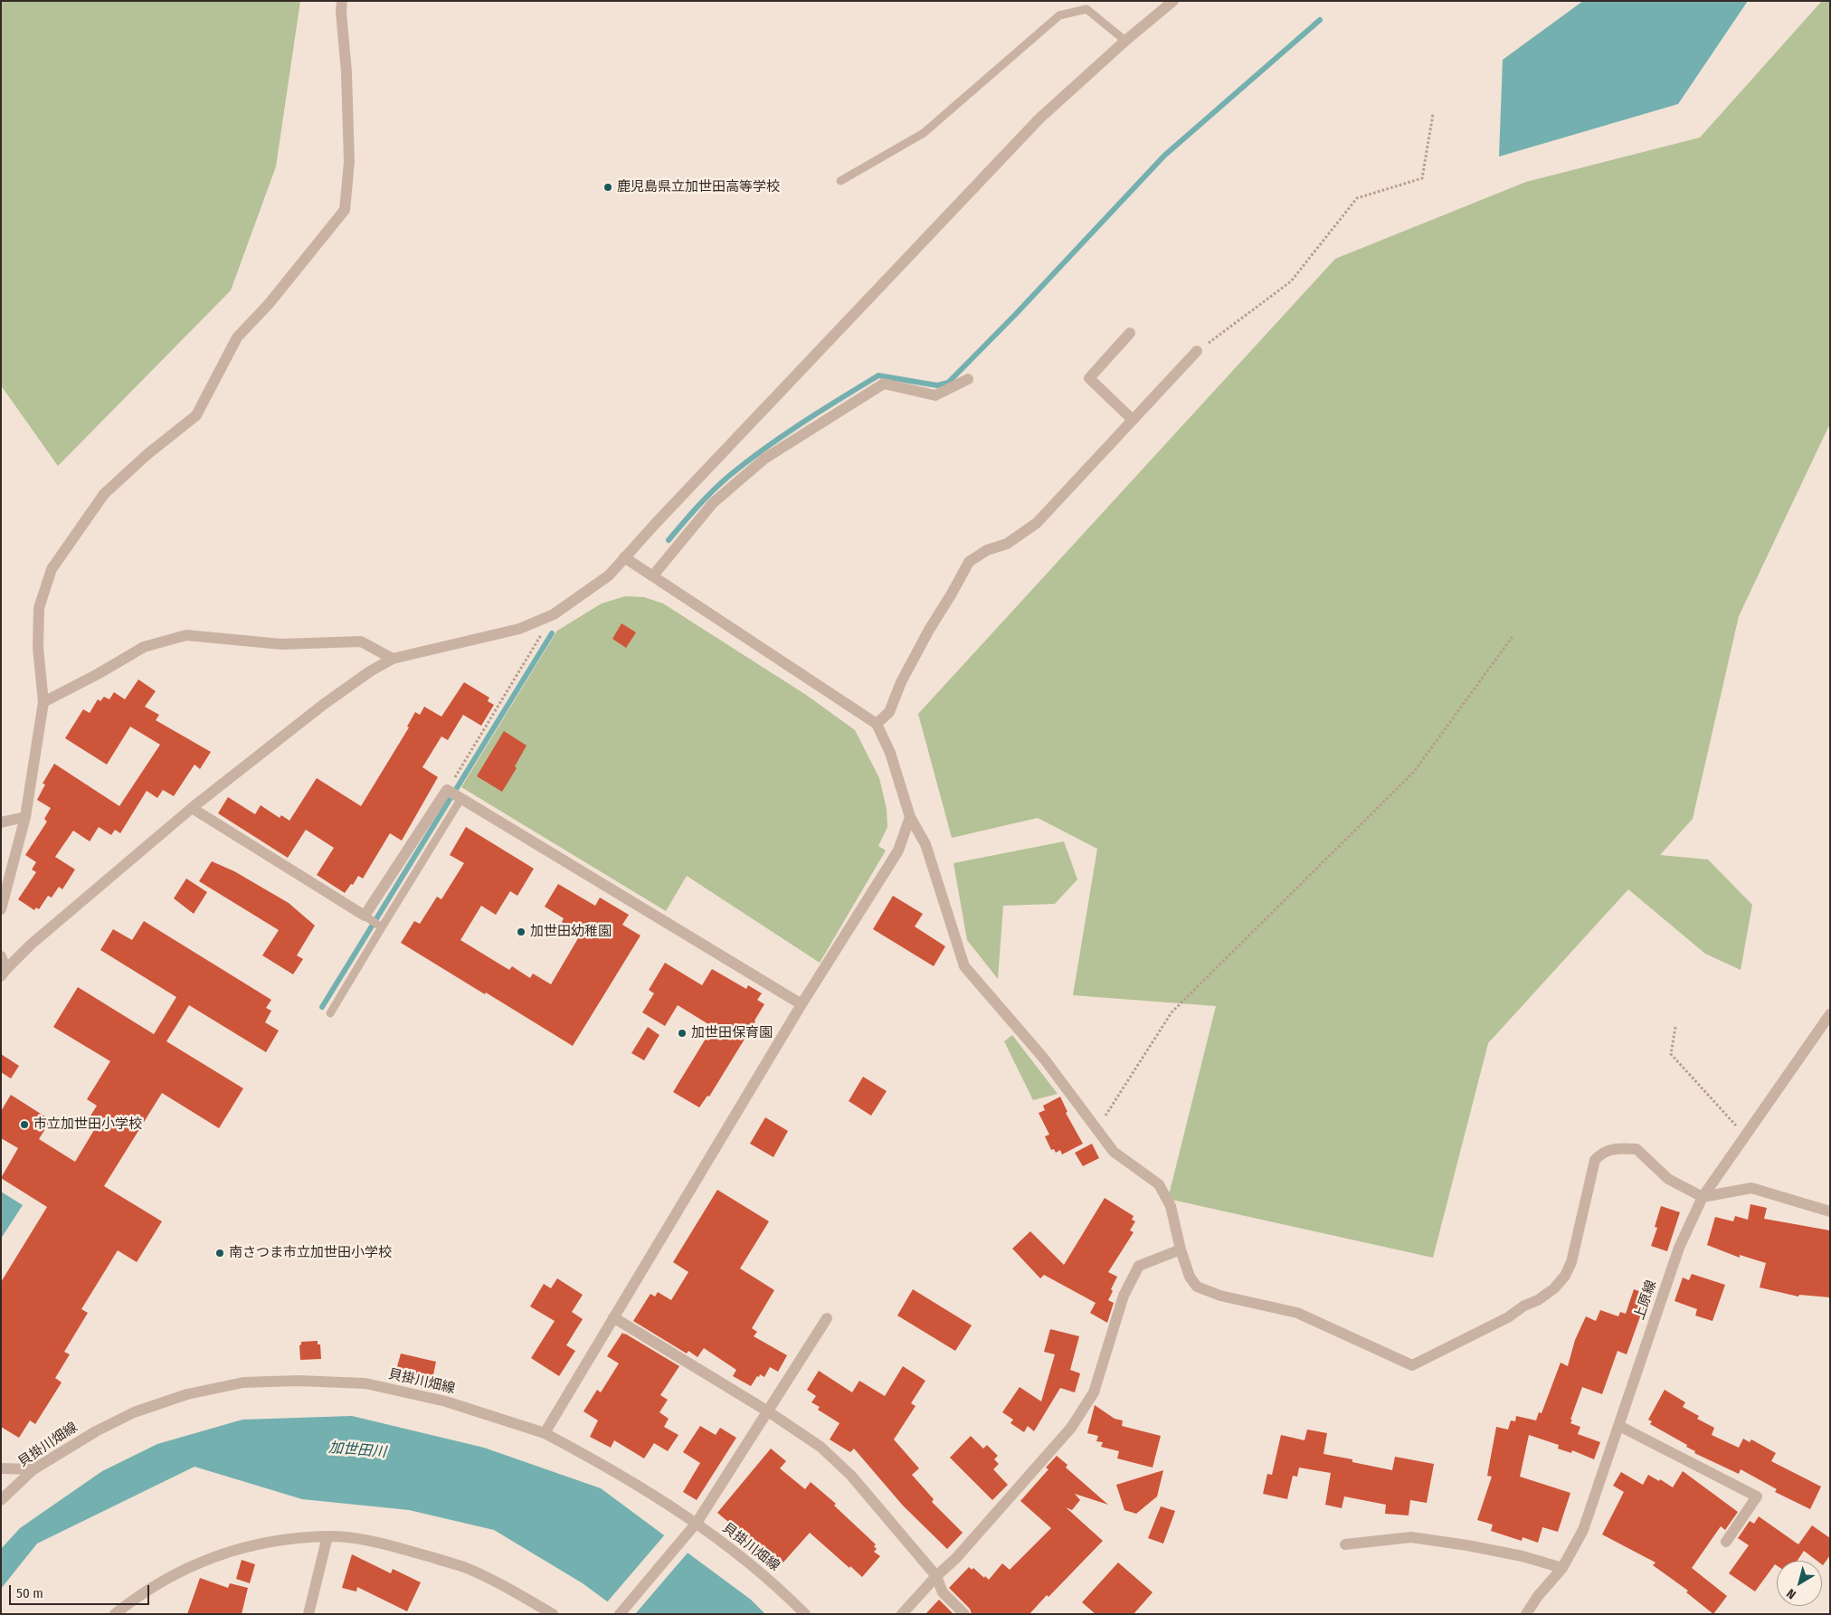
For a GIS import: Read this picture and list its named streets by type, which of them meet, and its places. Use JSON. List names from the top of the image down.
{
  "streets": {
    "street": ["上原線", "貝掛川畑線"]
  },
  "water": ["加世田川"],
  "places": [
    "鹿児島県立加世田高等学校",
    "加世田幼稚園",
    "加世田保育園",
    "市立加世田小学校",
    "南さつま市立加世田小学校"
  ],
  "scale_bar": "50 m",
  "north": "bottom left"
}
